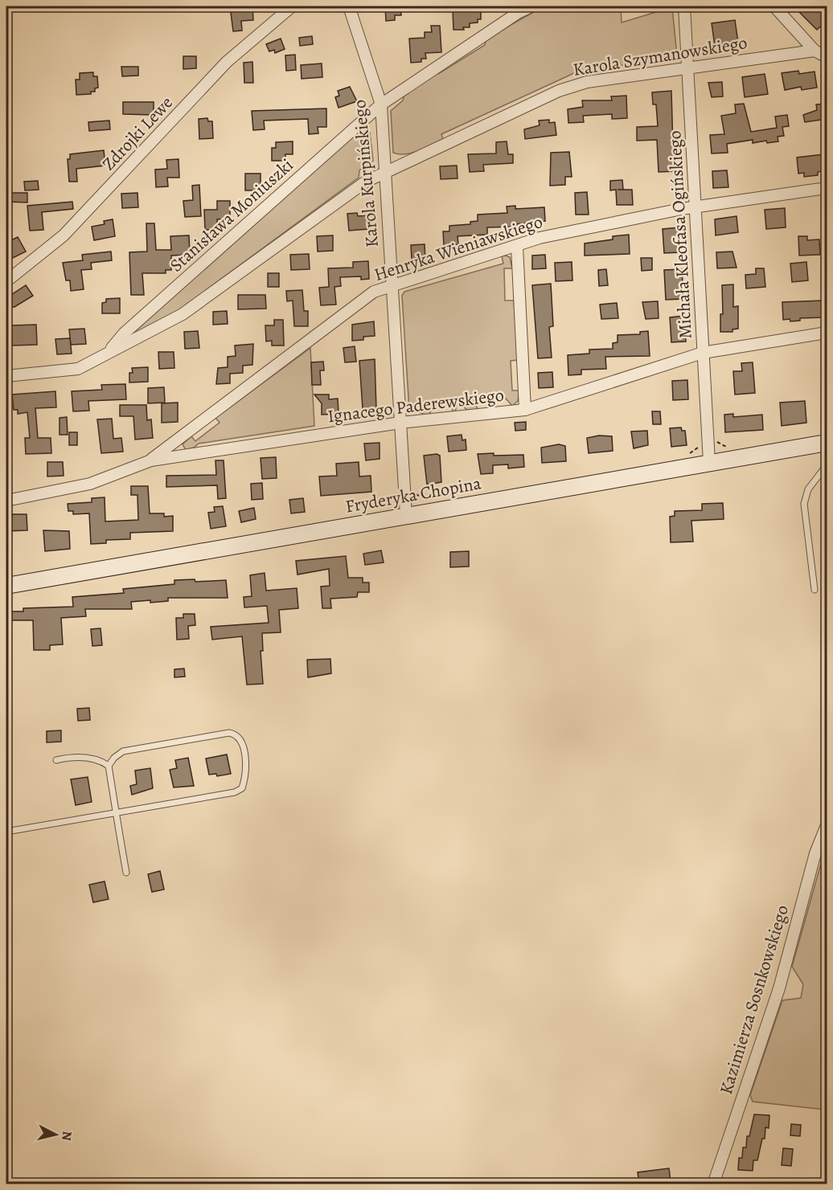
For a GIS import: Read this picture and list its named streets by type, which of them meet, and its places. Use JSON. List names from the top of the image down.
{
  "streets": {
    "street": [
      "Karola Szymanowskiego",
      "Zdrojki Lewe",
      "Karola Kurpińskiego",
      "Stanisława Moniuszki",
      "Michała Kleofasa Ogińskiego",
      "Henryka Wieniawskiego",
      "Ignacego Paderewskiego",
      "Fryderyka Chopina",
      "Kazimierza Sosnkowskiego"
    ]
  },
  "crossings": [
    ["Karola Szymanowskiego", "Karola Kurpińskiego"],
    ["Karola Szymanowskiego", "Stanisława Moniuszki"],
    ["Karola Szymanowskiego", "Michała Kleofasa Ogińskiego"],
    ["Karola Kurpińskiego", "Stanisława Moniuszki"],
    ["Karola Kurpińskiego", "Henryka Wieniawskiego"],
    ["Karola Kurpińskiego", "Ignacego Paderewskiego"],
    ["Karola Kurpińskiego", "Fryderyka Chopina"],
    ["Michała Kleofasa Ogińskiego", "Henryka Wieniawskiego"],
    ["Michała Kleofasa Ogińskiego", "Ignacego Paderewskiego"],
    ["Michała Kleofasa Ogińskiego", "Fryderyka Chopina"],
    ["Henryka Wieniawskiego", "Ignacego Paderewskiego"]
  ],
  "north": "right"
}
